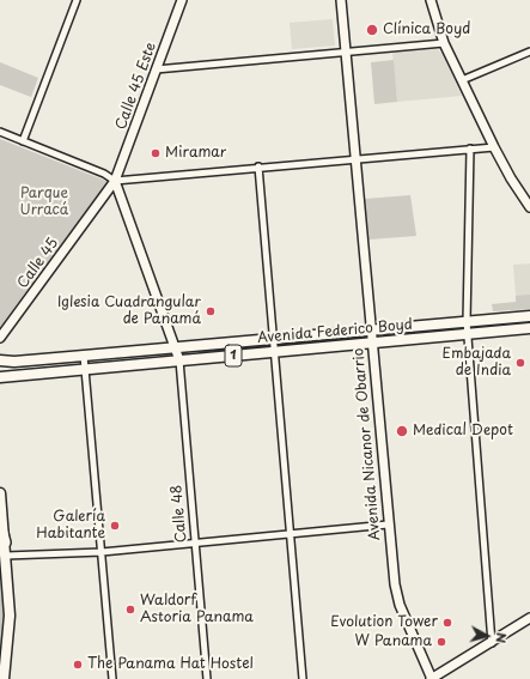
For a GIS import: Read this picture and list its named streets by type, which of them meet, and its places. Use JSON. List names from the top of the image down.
{
  "streets": {
    "main road": [
      "Calle 45 Este",
      "Calle 45",
      "Avenida Federico Boyd",
      "1",
      "Avenida Nicanor de Obarrio",
      "Calle 48"
    ]
  },
  "crossings": [
    ["Calle 45 Este", "Calle 45"],
    ["Calle 45 Este", "Calle 48"],
    ["Calle 45", "Calle 48"],
    ["Avenida Federico Boyd", "Avenida Nicanor de Obarrio"],
    ["Avenida Federico Boyd", "Calle 48"]
  ],
  "parks": ["Parque Urracá"],
  "places": [
    "Clínica Boyd",
    "Miramar",
    "Iglesia Cuadrangular de Panamá",
    "Embajada de India",
    "Medical Depot",
    "Galería Habitante",
    "Waldorf Astoria Panama",
    "Evolution Tower",
    "W Panama",
    "The Panama Hat Hostel"
  ],
  "north": "right"
}
